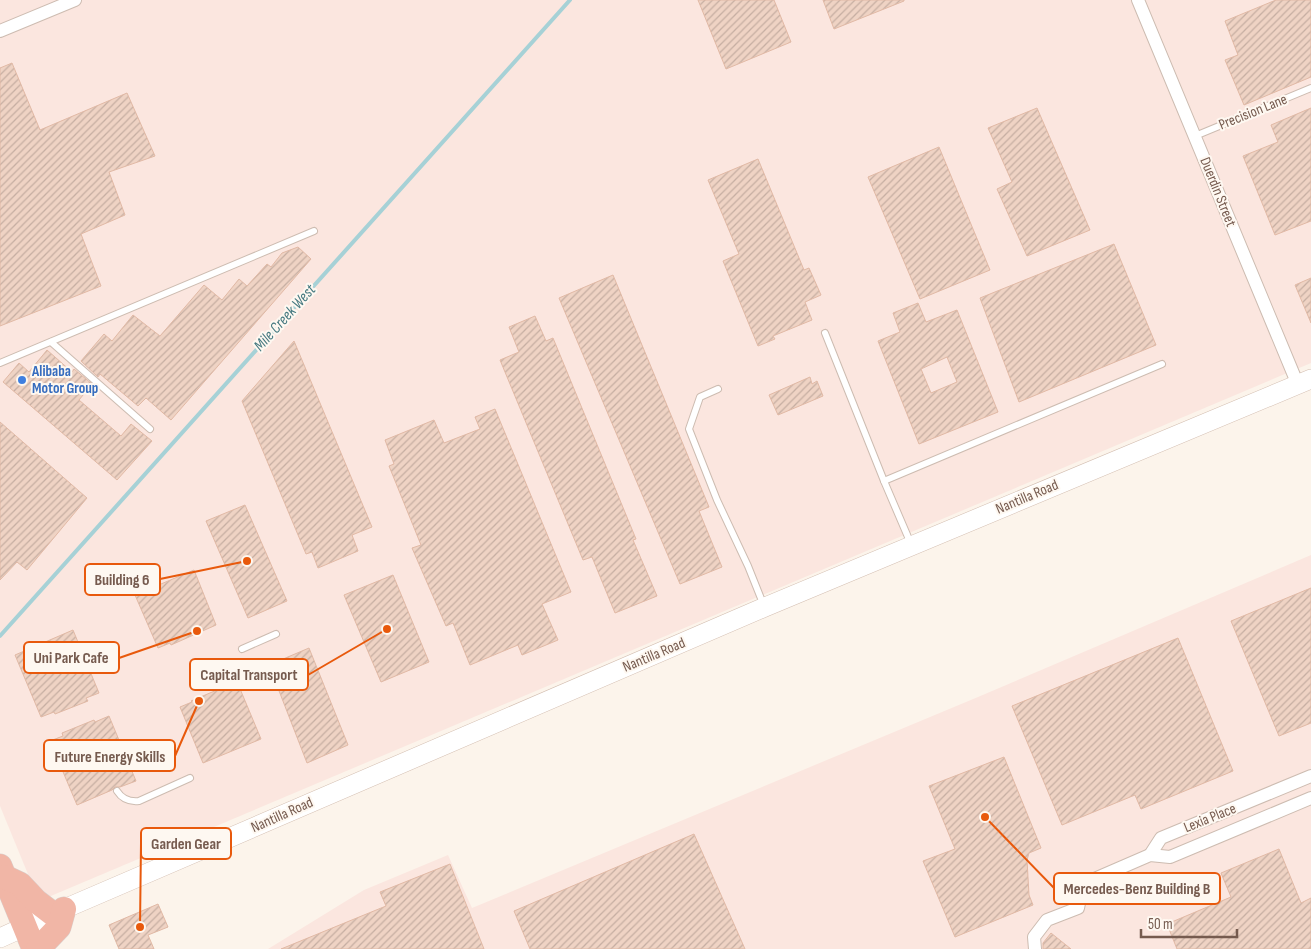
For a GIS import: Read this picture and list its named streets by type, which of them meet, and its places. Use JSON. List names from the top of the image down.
{
  "streets": {
    "street": ["Duerdin Street", "Nantilla Road", "Lexia Place"],
    "lane": ["Precision Lane"]
  },
  "crossings": [
    ["Precision Lane", "Duerdin Street"],
    ["Duerdin Street", "Nantilla Road"]
  ],
  "water": ["Mile Creek West"],
  "places": [
    "Alibaba Motor Group",
    "Building 6",
    "Capital Transport",
    "Uni Park Cafe",
    "Future Energy Skills",
    "Mercedes-Benz Building B",
    "Garden Gear"
  ],
  "scale_bar": "50 m"
}
